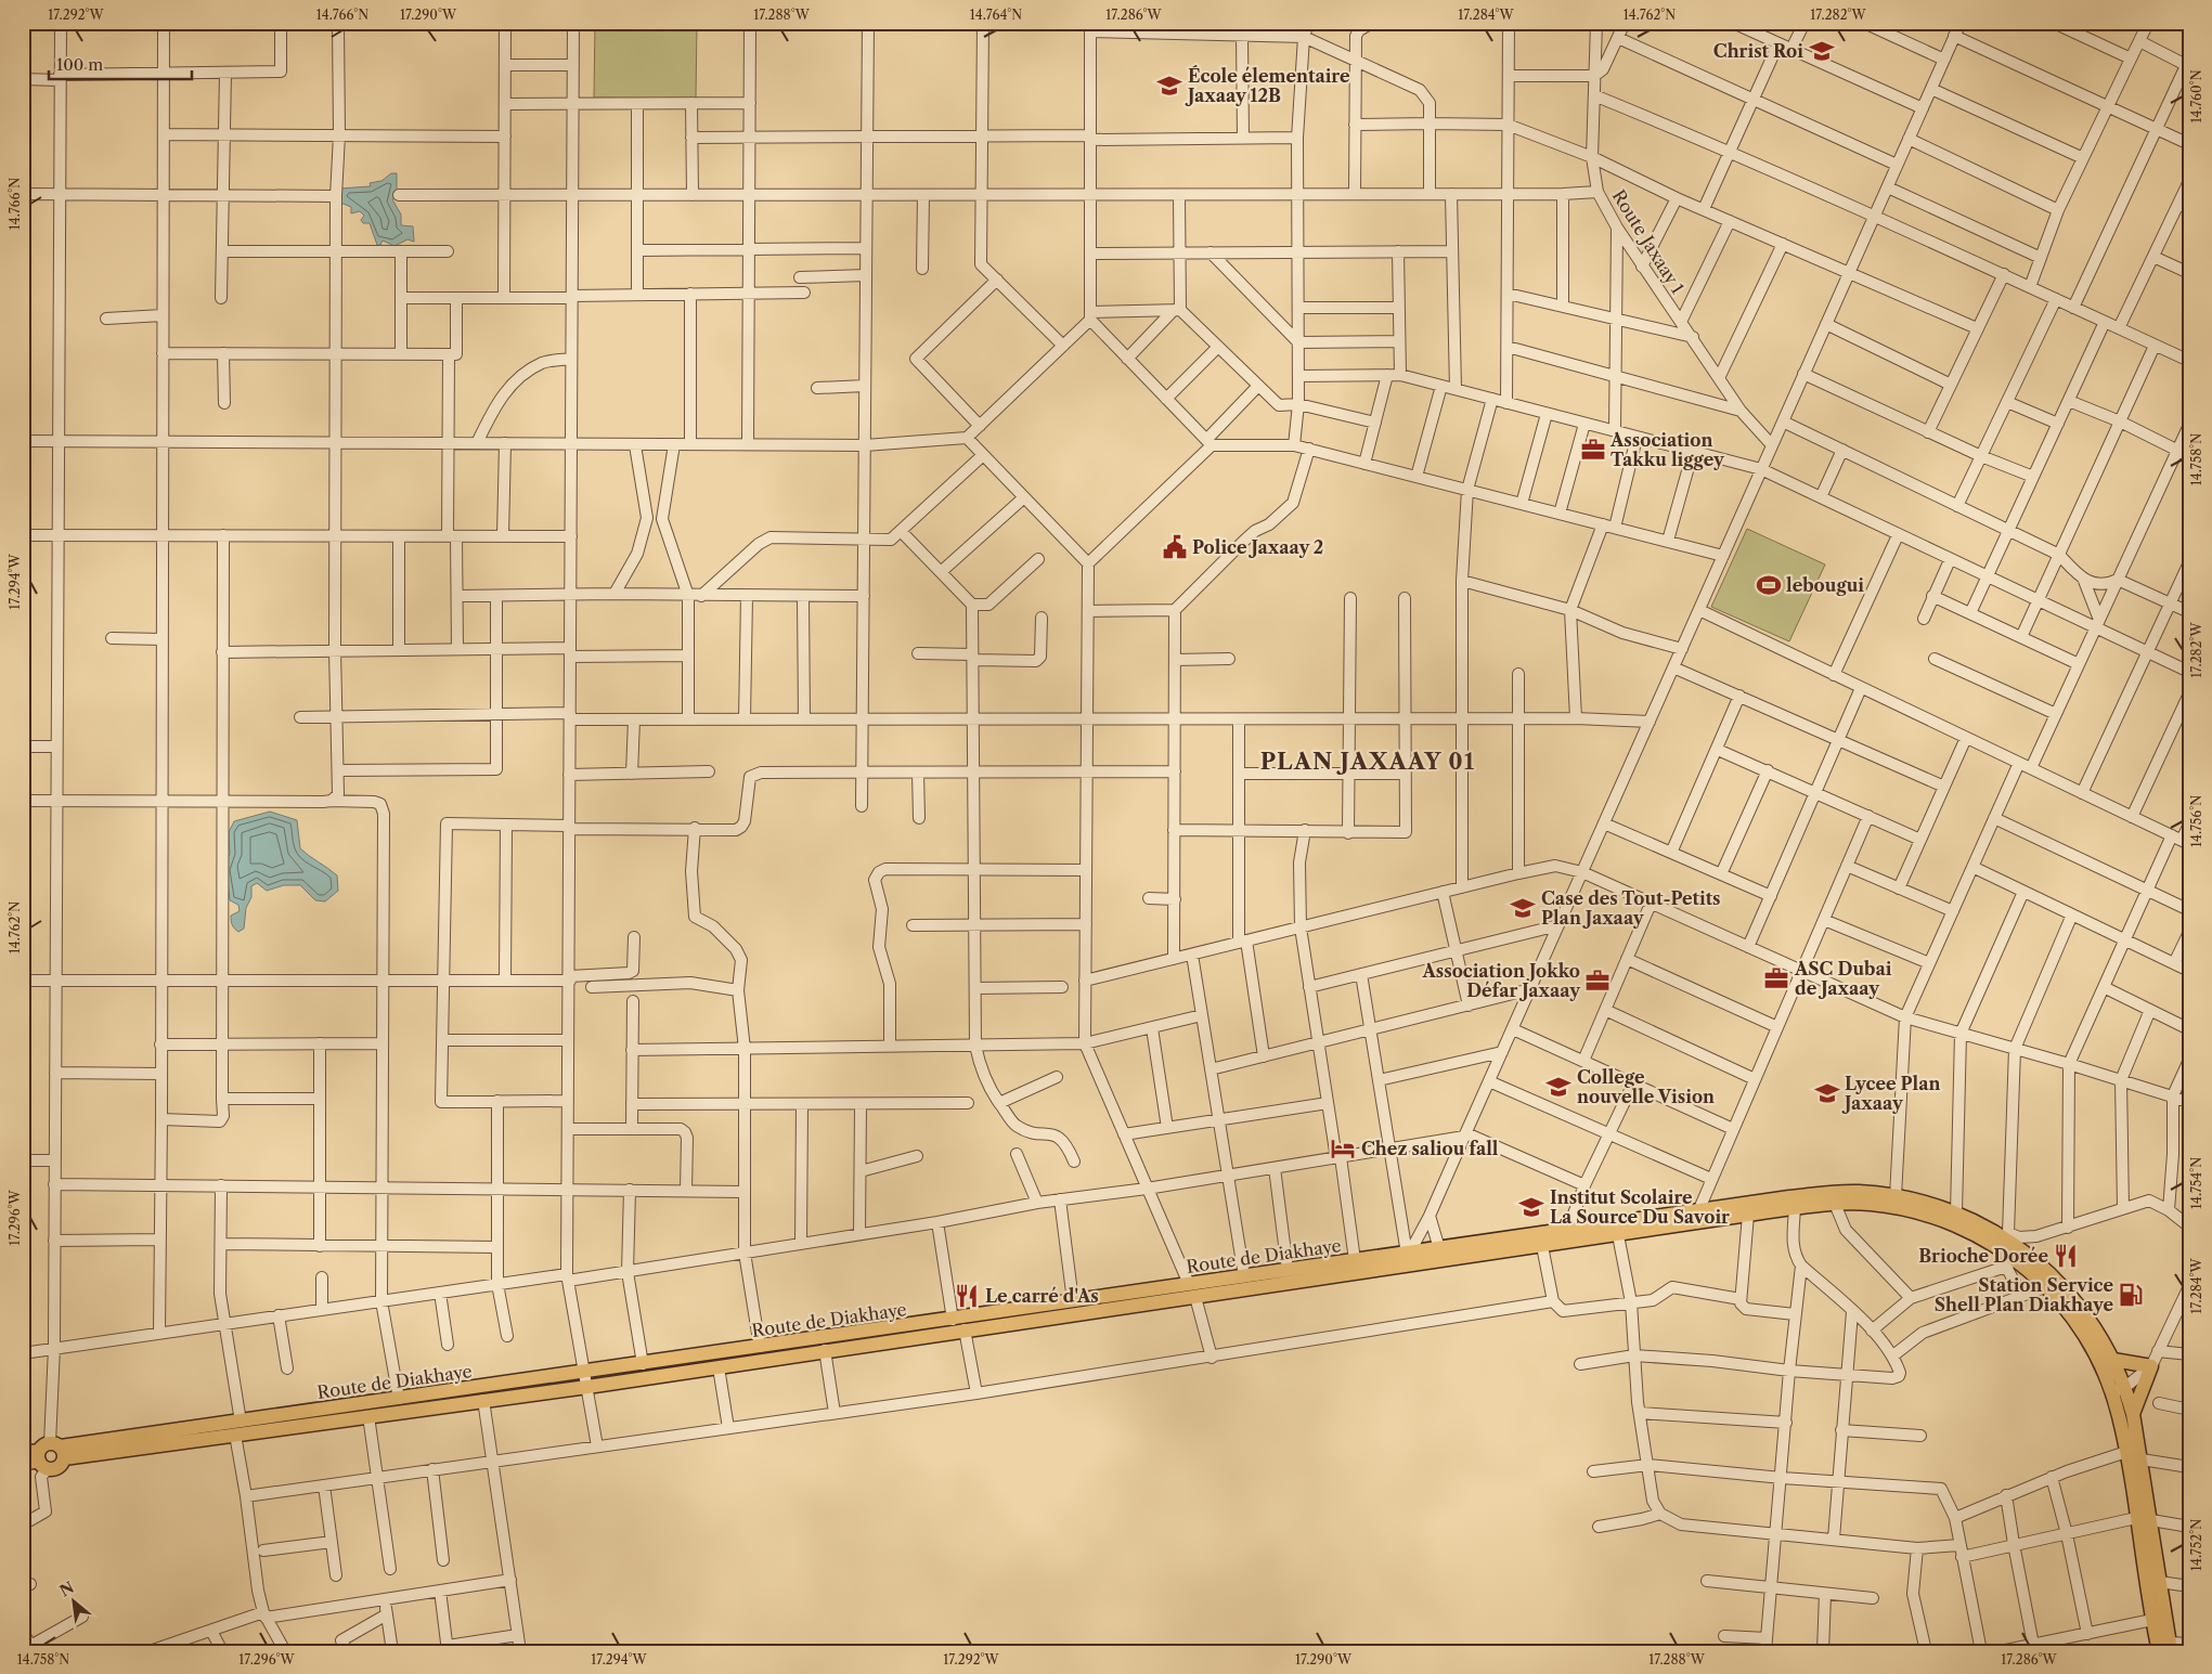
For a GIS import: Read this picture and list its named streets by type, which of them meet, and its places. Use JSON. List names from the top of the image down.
{
  "streets": {
    "main road": ["Route de Diakhaye"],
    "street": ["Route Jaxaay 1"]
  },
  "districts": ["PLAN JAXAAY 01"],
  "places": {
    "school or university": [
      "Christ Roi",
      "École élementaire Jaxaay 12B",
      "Case des Tout-Petits Plan Jaxaay",
      "College nouvelle Vision",
      "Lycee Plan Jaxaay",
      "Institut Scolaire La Source Du Savoir"
    ],
    "office": ["Association Takku liggey", "ASC Dubai de Jaxaay", "Association Jokko Défar Jaxaay"],
    "public building": ["Police Jaxaay 2"],
    "sports": ["lebougui"],
    "hotel": ["Chez saliou fall"],
    "restaurant": ["Brioche Dorée", "Le carré d'As"],
    "fuel station": ["Station Service Shell Plan Diakhaye"]
  },
  "scale_bar": "100 m",
  "north": "top left",
  "coordinates": [
    "17.292°W",
    "14.766°N",
    "17.290°W",
    "17.288°W",
    "14.764°N",
    "17.286°W",
    "17.284°W",
    "14.762°N",
    "17.282°W",
    "14.760°N",
    "14.758°N",
    "17.294°W",
    "14.756°N",
    "14.754°N",
    "17.296°W",
    "14.752°N"
  ]
}
